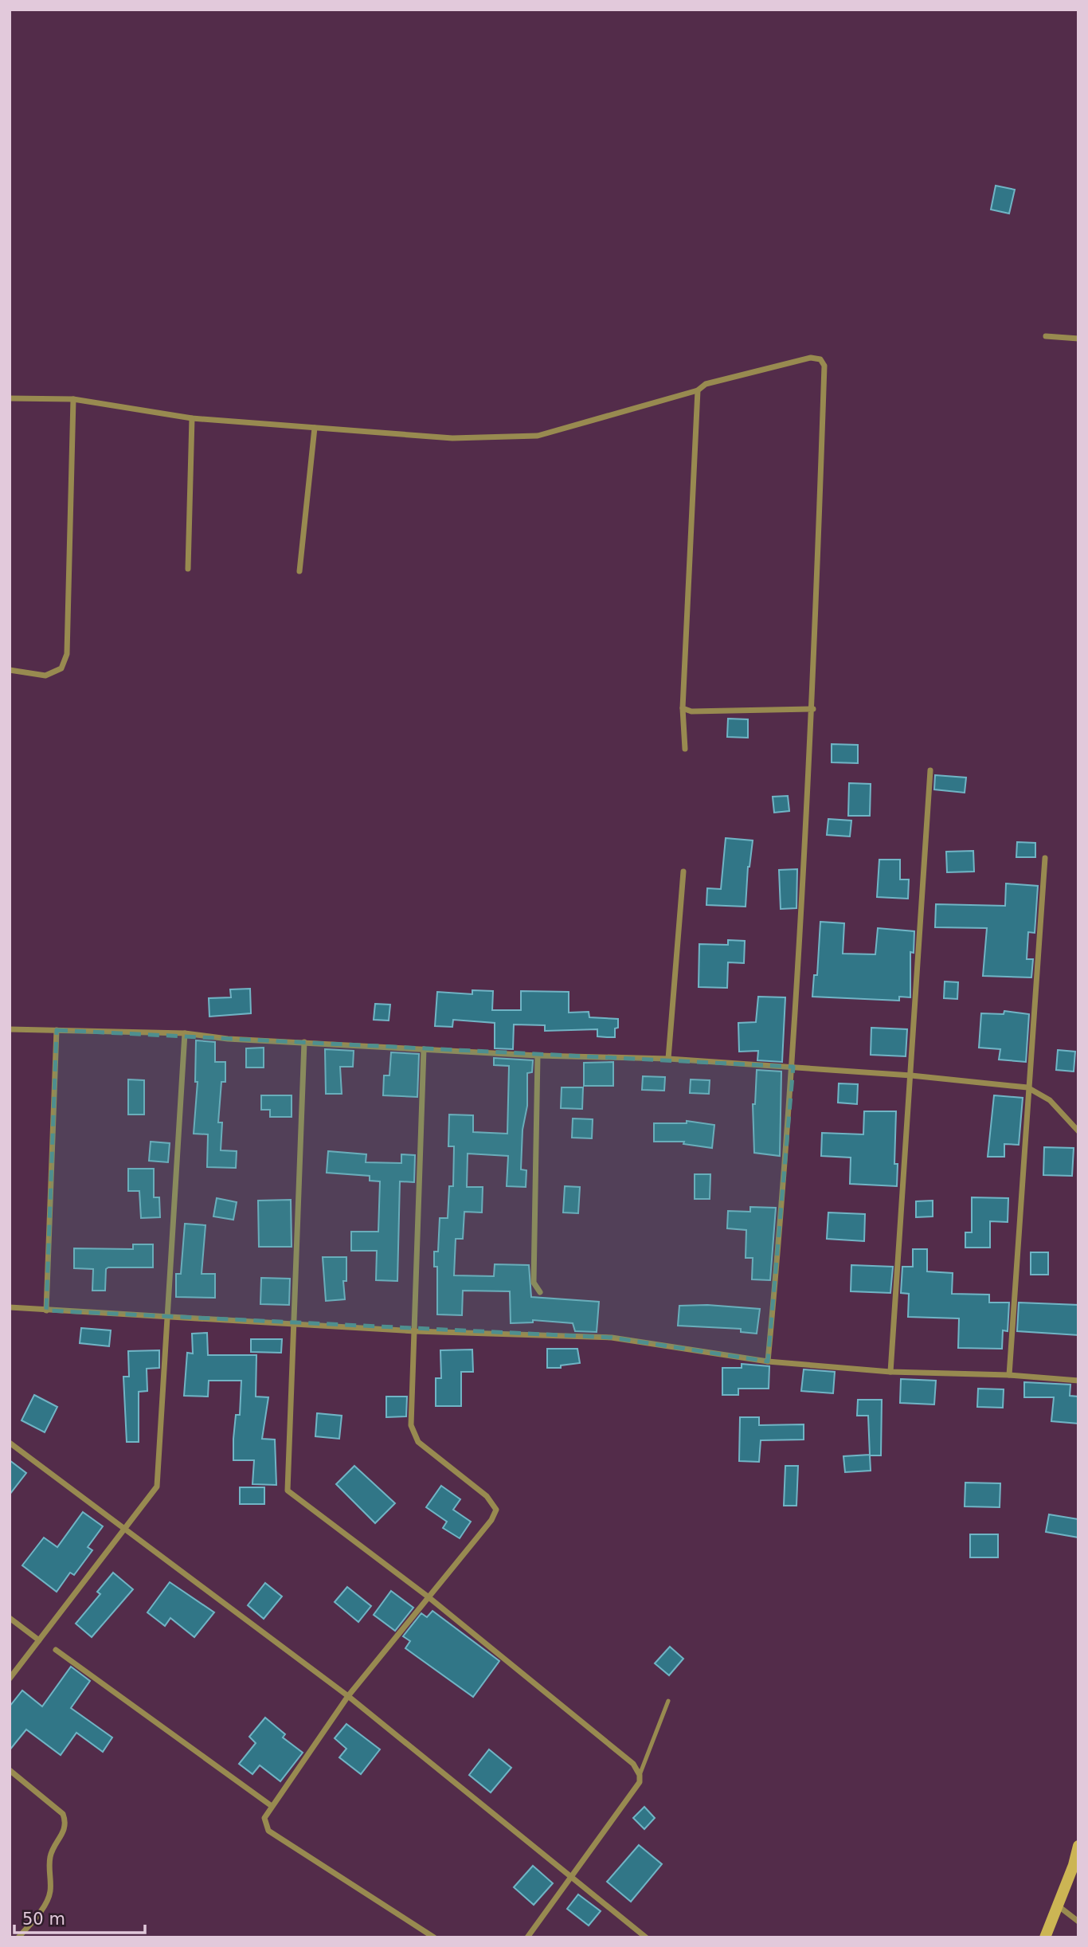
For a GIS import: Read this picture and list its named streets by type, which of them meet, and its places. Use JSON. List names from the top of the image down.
{
  "scale_bar": "50 m"
}
